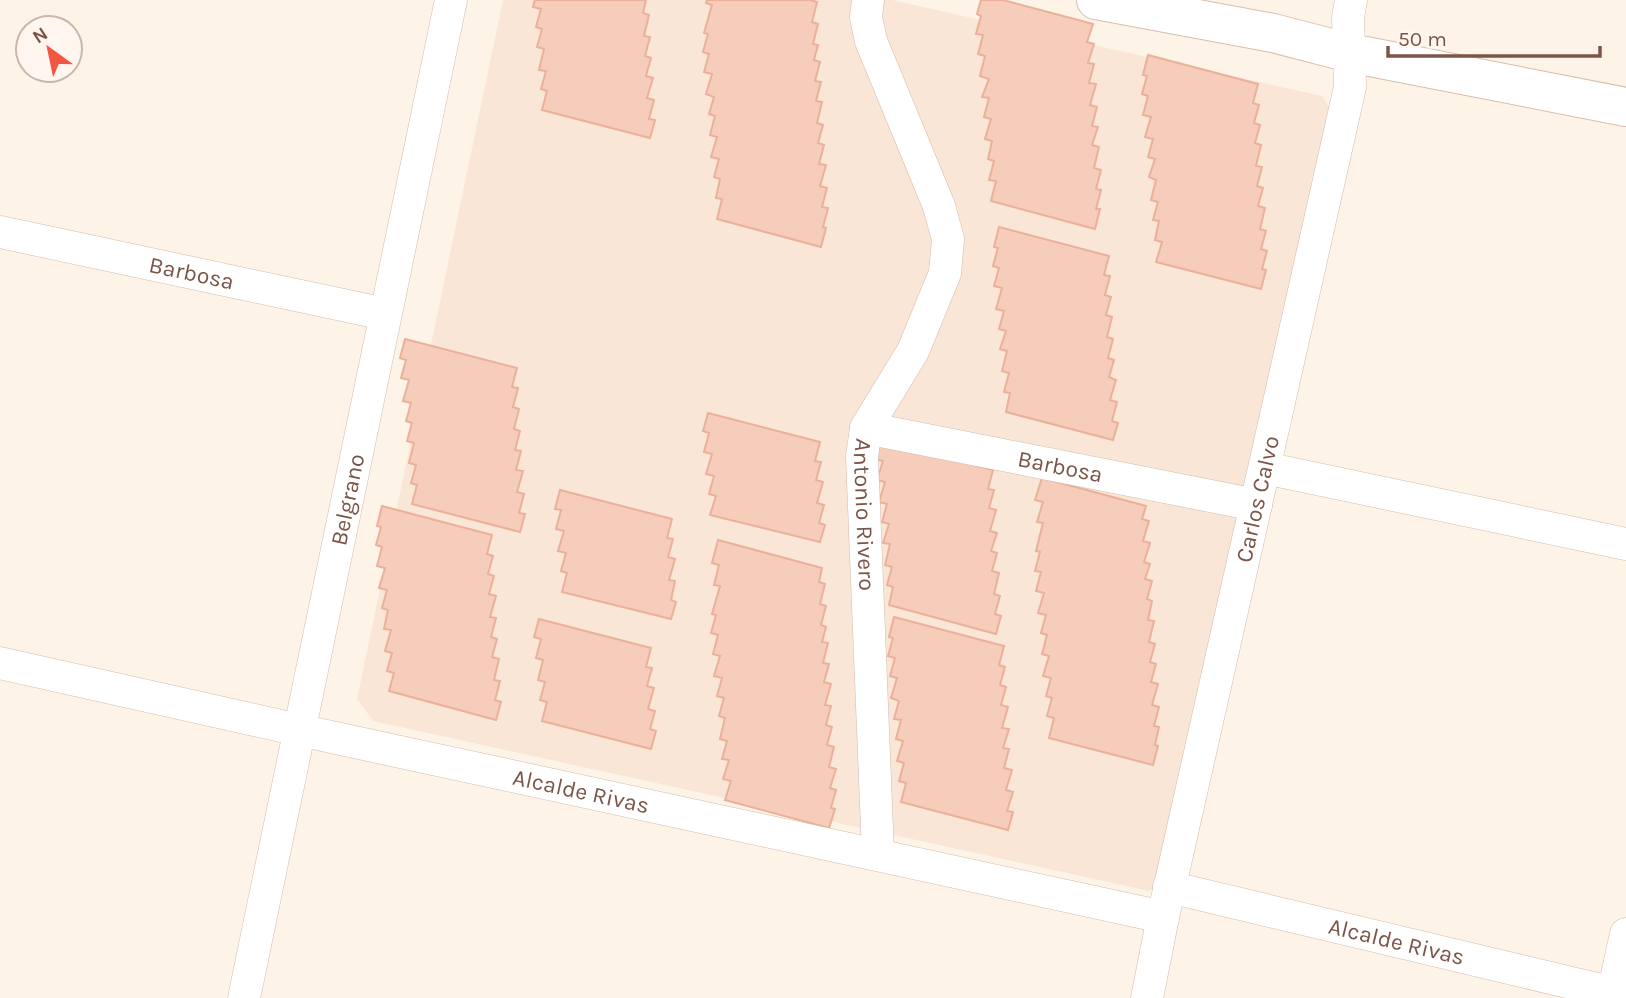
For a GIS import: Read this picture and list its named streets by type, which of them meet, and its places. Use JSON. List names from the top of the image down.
{
  "streets": {
    "street": [
      "Barbosa",
      "Belgrano",
      "Carlos Calvo",
      "Antonio Rivero",
      "Alcalde Rivas"
    ]
  },
  "crossings": [
    ["Barbosa", "Belgrano"],
    ["Barbosa", "Carlos Calvo"],
    ["Barbosa", "Antonio Rivero"],
    ["Belgrano", "Alcalde Rivas"],
    ["Carlos Calvo", "Alcalde Rivas"],
    ["Antonio Rivero", "Alcalde Rivas"]
  ],
  "scale_bar": "50 m",
  "north": "top left"
}
